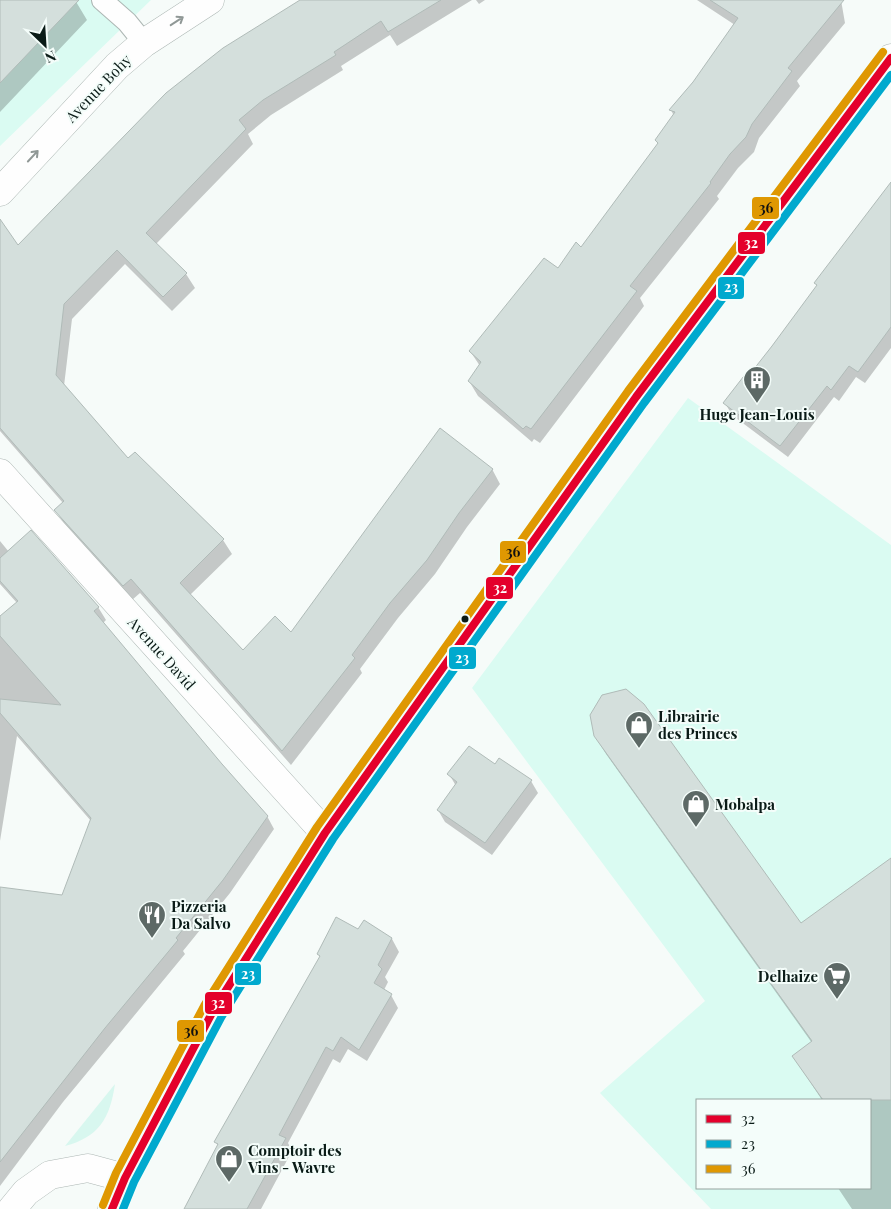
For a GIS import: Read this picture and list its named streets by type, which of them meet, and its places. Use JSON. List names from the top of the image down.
{
  "streets": {
    "main road": ["Avenue Bohy", "Avenue David"]
  },
  "one_way": ["Avenue Bohy"],
  "places": {
    "building": ["Huge Jean-Louis"],
    "shop": ["Librairie des Princes", "Mobalpa", "Comptoir des Vins - Wavre"],
    "restaurant": ["Pizzeria Da Salvo"],
    "supermarket": ["Delhaize"]
  },
  "lines": ["transit line 36", "transit line 32", "transit line 23"],
  "legend": ["32", "23", "36"],
  "north": "bottom right"
}
